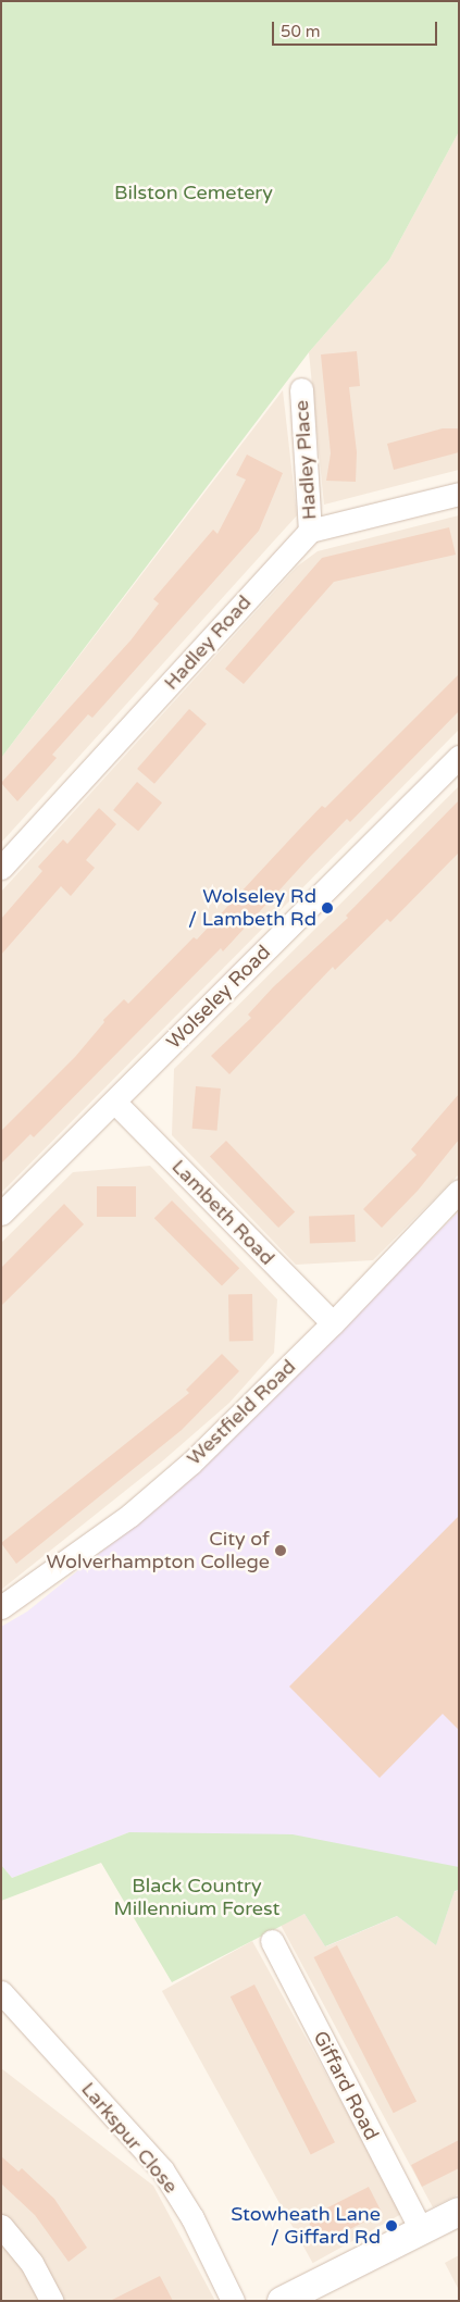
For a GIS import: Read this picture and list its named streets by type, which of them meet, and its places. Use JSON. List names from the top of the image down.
{
  "streets": {
    "street": [
      "Hadley Place",
      "Hadley Road",
      "Wolseley Road",
      "Lambeth Road",
      "Westfield Road",
      "Giffard Road",
      "Larkspur Close"
    ]
  },
  "crossings": [
    ["Hadley Place", "Hadley Road"],
    ["Wolseley Road", "Lambeth Road"],
    ["Lambeth Road", "Westfield Road"]
  ],
  "parks": ["Bilston Cemetery", "Black Country Millennium Forest"],
  "places": ["Wolseley Rd / Lambeth Rd", "City of Wolverhampton College", "Stowheath Lane / Giffard Rd"],
  "scale_bar": "50 m"
}
